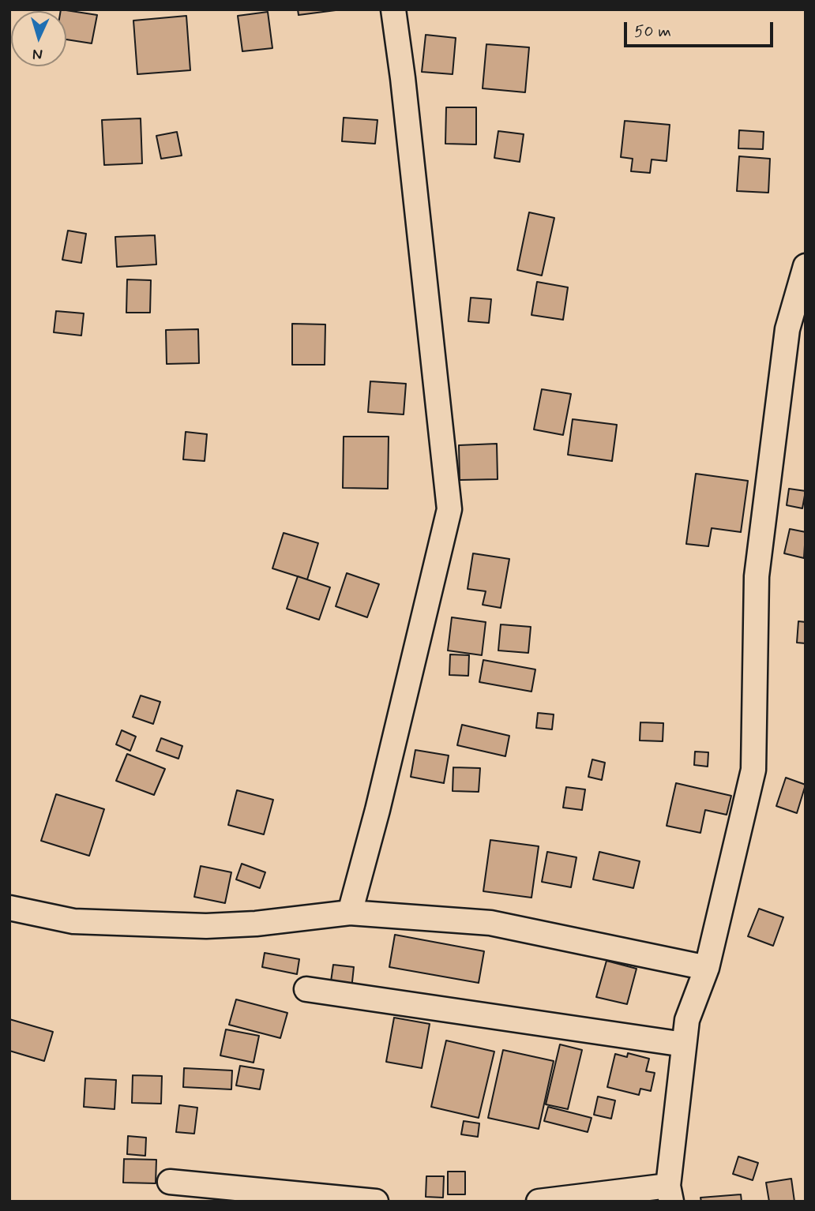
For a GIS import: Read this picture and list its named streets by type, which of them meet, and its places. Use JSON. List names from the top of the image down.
{
  "scale_bar": "50 m",
  "north": "bottom"
}
